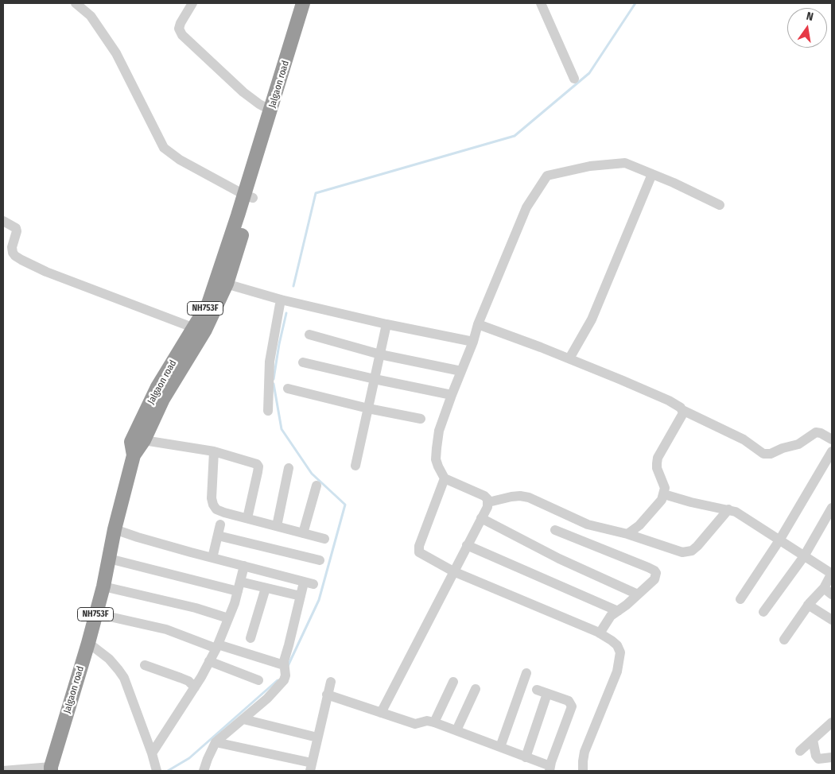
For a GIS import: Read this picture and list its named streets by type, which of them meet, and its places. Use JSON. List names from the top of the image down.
{
  "streets": {
    "highway": ["Jalgaon road", "NH753F"]
  },
  "crossings": [
    ["Jalgaon road", "NH753F"]
  ],
  "north": "top"
}
